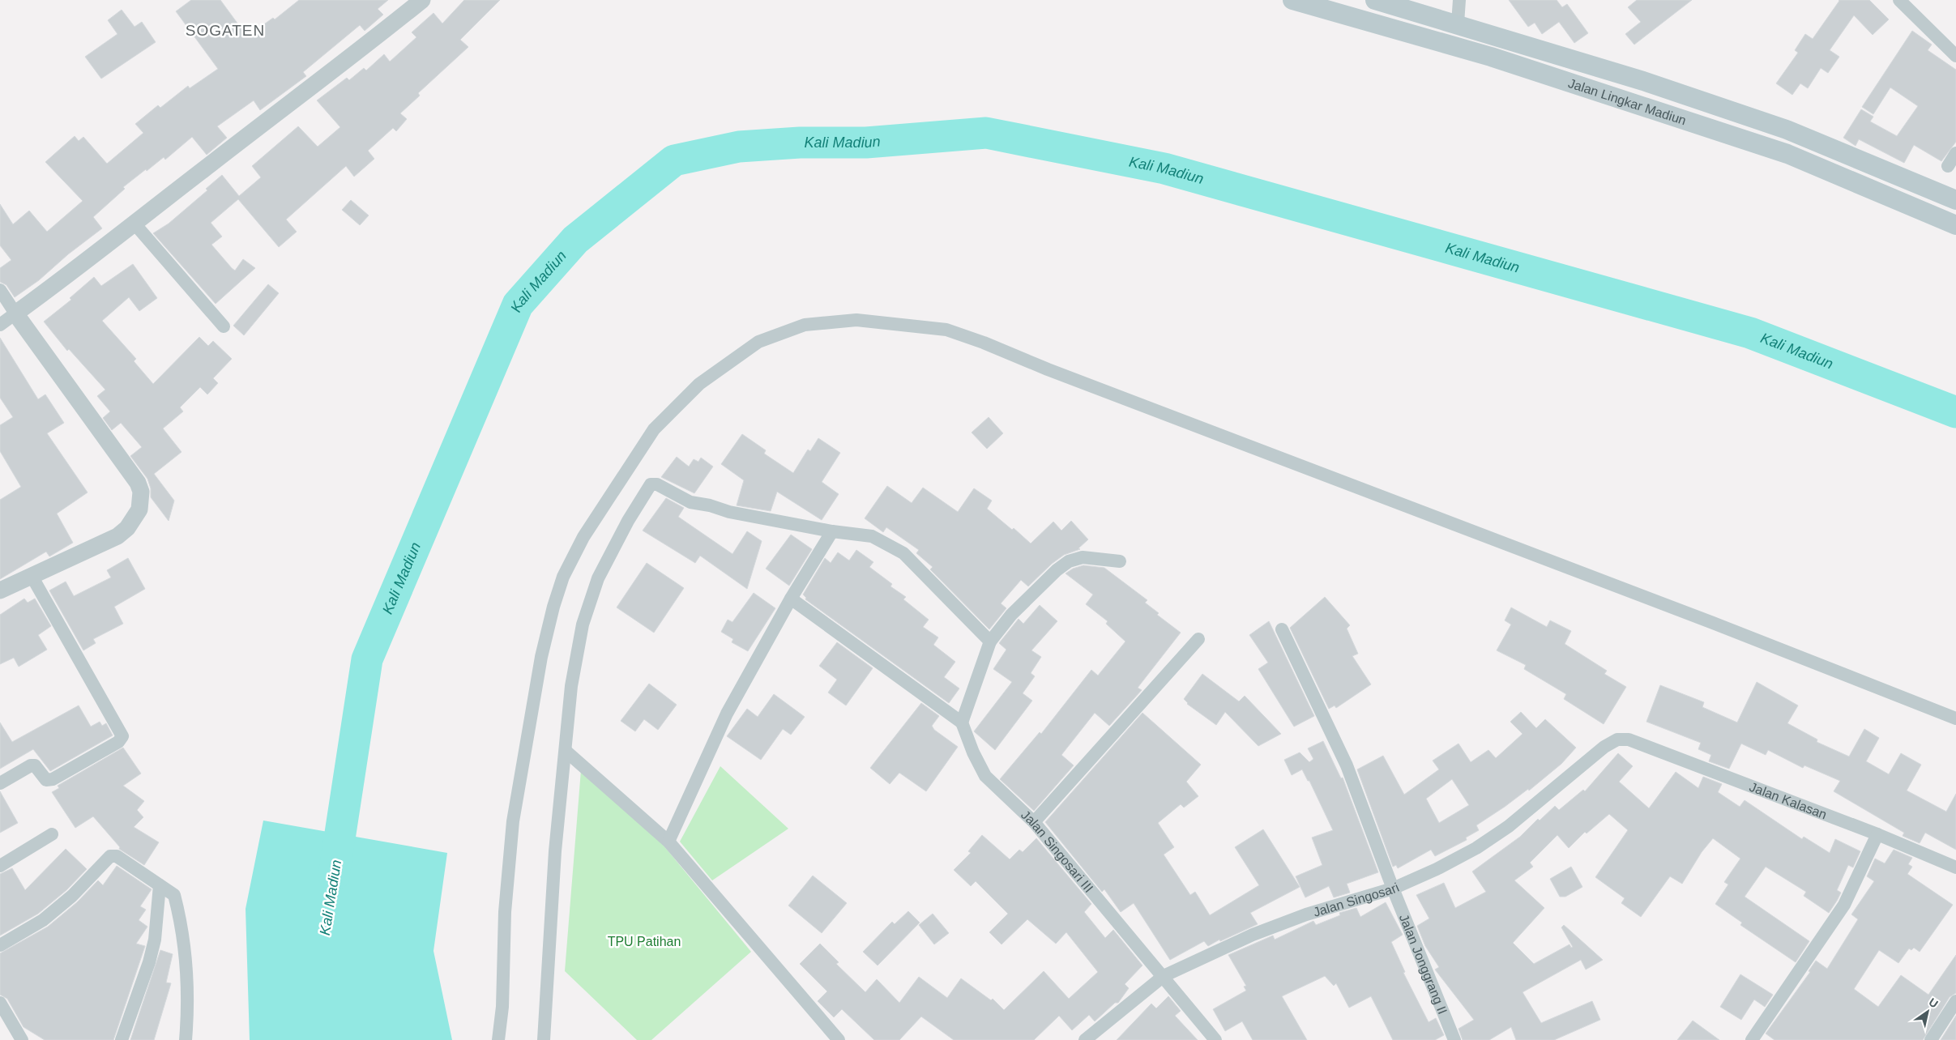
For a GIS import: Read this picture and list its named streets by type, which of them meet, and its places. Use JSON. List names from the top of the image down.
{
  "streets": {
    "main road": ["Jalan Lingkar Madiun"],
    "street": [
      "Jalan Kalasan",
      "Jalan Singosari III",
      "Jalan Singosari",
      "Jalan Jonggrang II"
    ]
  },
  "crossings": [
    ["Jalan Kalasan", "Jalan Singosari"],
    ["Jalan Singosari III", "Jalan Singosari"],
    ["Jalan Singosari", "Jalan Jonggrang II"]
  ],
  "districts": ["SOGATEN"],
  "water": ["Kali Madiun"],
  "parks": ["TPU Patihan"],
  "north": "top right"
}
